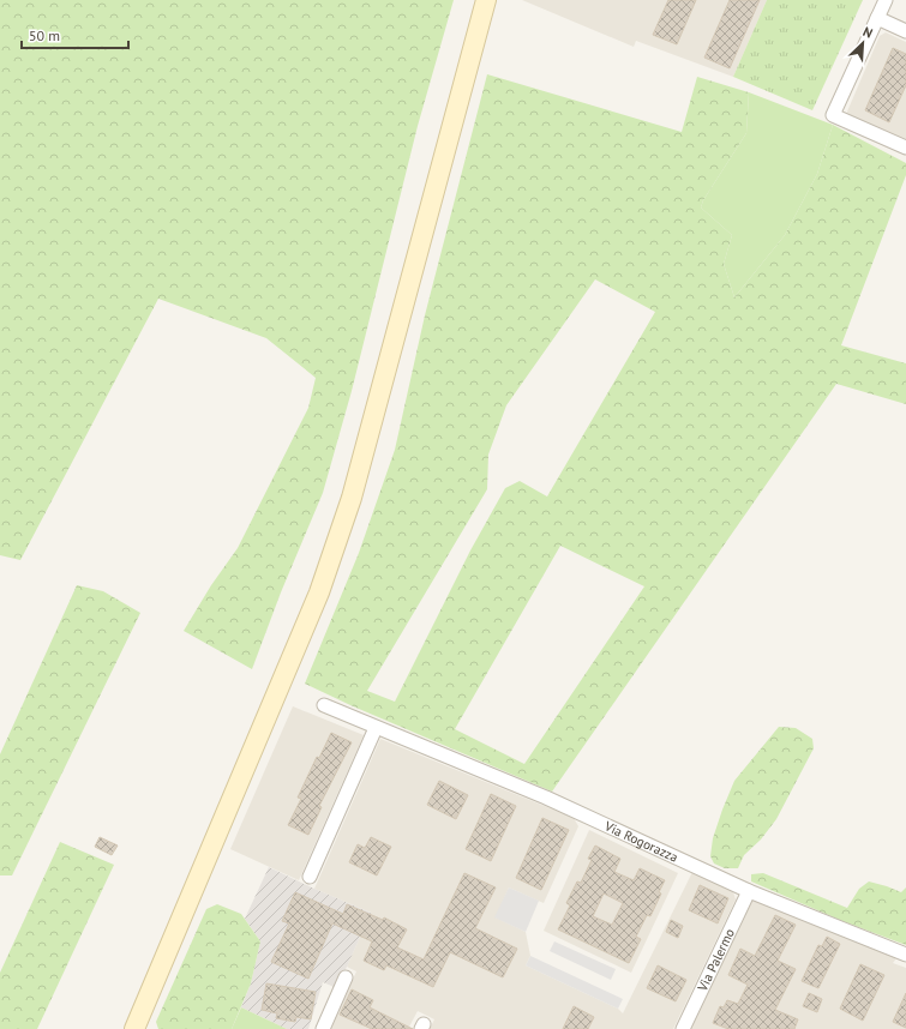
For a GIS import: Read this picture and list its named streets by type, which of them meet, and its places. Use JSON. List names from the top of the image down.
{
  "streets": {
    "street": ["Via Rogorazza", "Via Palermo"]
  },
  "crossings": [
    ["Via Rogorazza", "Via Palermo"]
  ],
  "scale_bar": "50 m",
  "north": "top right"
}
